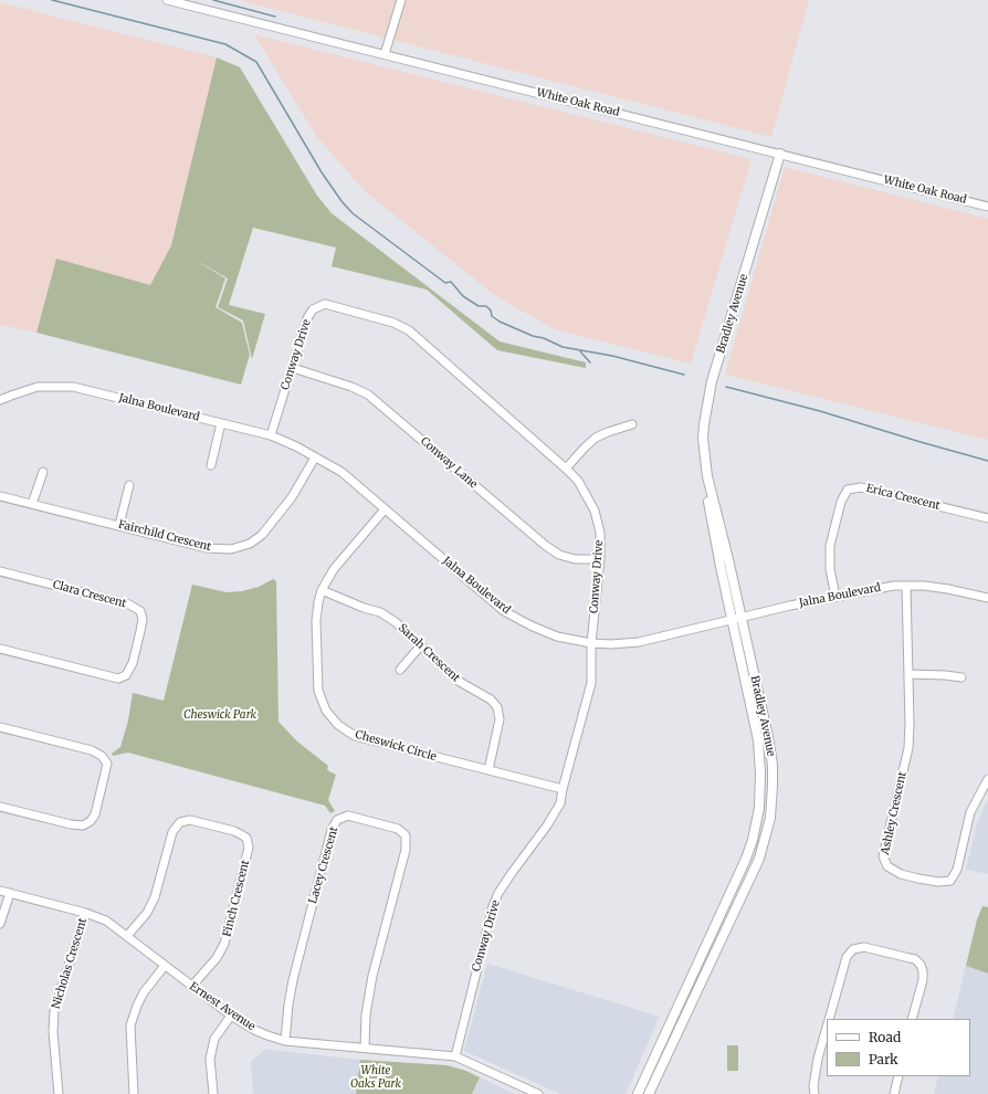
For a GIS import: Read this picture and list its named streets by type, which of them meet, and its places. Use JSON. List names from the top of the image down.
{
  "streets": {
    "main road": ["Bradley Avenue"],
    "street": [
      "White Oak Road",
      "Conway Drive",
      "Jalna Boulevard",
      "Conway Lane",
      "Erica Crescent",
      "Fairchild Crescent",
      "Clara Crescent",
      "Sarah Crescent",
      "Cheswick Circle",
      "Ashley Crescent",
      "Lacey Crescent",
      "Finch Crescent",
      "Nicholas Crescent",
      "Ernest Avenue"
    ]
  },
  "crossings": [
    ["White Oak Road", "Bradley Avenue"],
    ["Bradley Avenue", "Jalna Boulevard"],
    ["Conway Drive", "Jalna Boulevard"],
    ["Conway Drive", "Conway Lane"],
    ["Conway Drive", "Cheswick Circle"],
    ["Conway Drive", "Ernest Avenue"],
    ["Jalna Boulevard", "Erica Crescent"],
    ["Jalna Boulevard", "Fairchild Crescent"],
    ["Jalna Boulevard", "Cheswick Circle"],
    ["Jalna Boulevard", "Ashley Crescent"],
    ["Sarah Crescent", "Cheswick Circle"],
    ["Lacey Crescent", "Ernest Avenue"],
    ["Finch Crescent", "Ernest Avenue"],
    ["Nicholas Crescent", "Ernest Avenue"]
  ],
  "parks": ["Cheswick Park", "White Oaks Park"],
  "legend": ["Road", "Park"]
}
